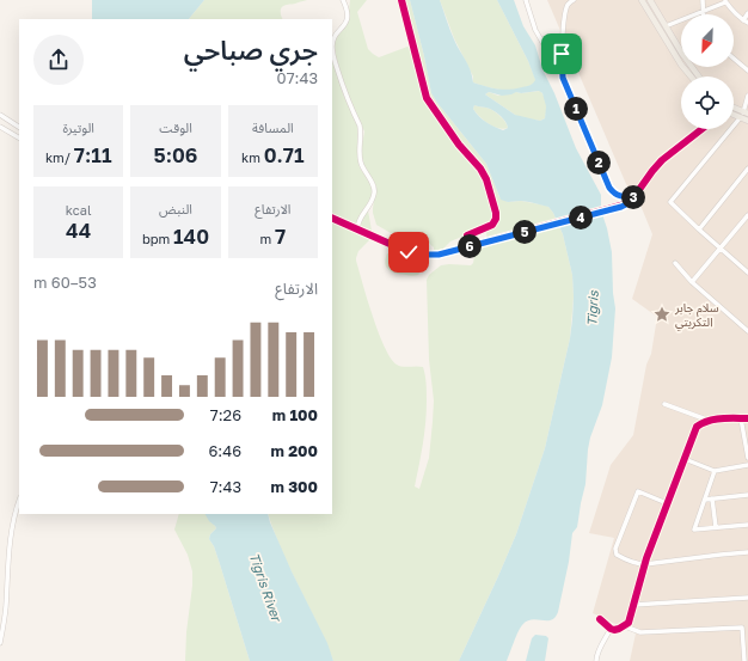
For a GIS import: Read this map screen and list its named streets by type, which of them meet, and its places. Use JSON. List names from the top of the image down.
{
  "water": ["Tigris", "Tigris River"],
  "places": {
    "place": ["سلام جابر التكريتي"]
  },
  "north": "bottom left",
  "page": {
    "heading": ["جري صباحي", "07:43"],
    "pins": [
      "1",
      "2",
      "3",
      "4",
      "5",
      "6"
    ],
    "stats": [
      ["المسافة", "0.71 km"],
      ["الوقت", "5:06"],
      ["الوتيرة", "7:11 /km"],
      ["الارتفاع", "7 m"],
      ["النبض", "140 bpm"],
      ["kcal", "44"]
    ],
    "chart": ["الارتفاع", "53–60 m"],
    "list": [
      {
        "name": "100 m",
        "note": "7:26"
      },
      {
        "name": "200 m",
        "note": "6:46"
      },
      {
        "name": "300 m",
        "note": "7:43"
      }
    ]
  }
}
